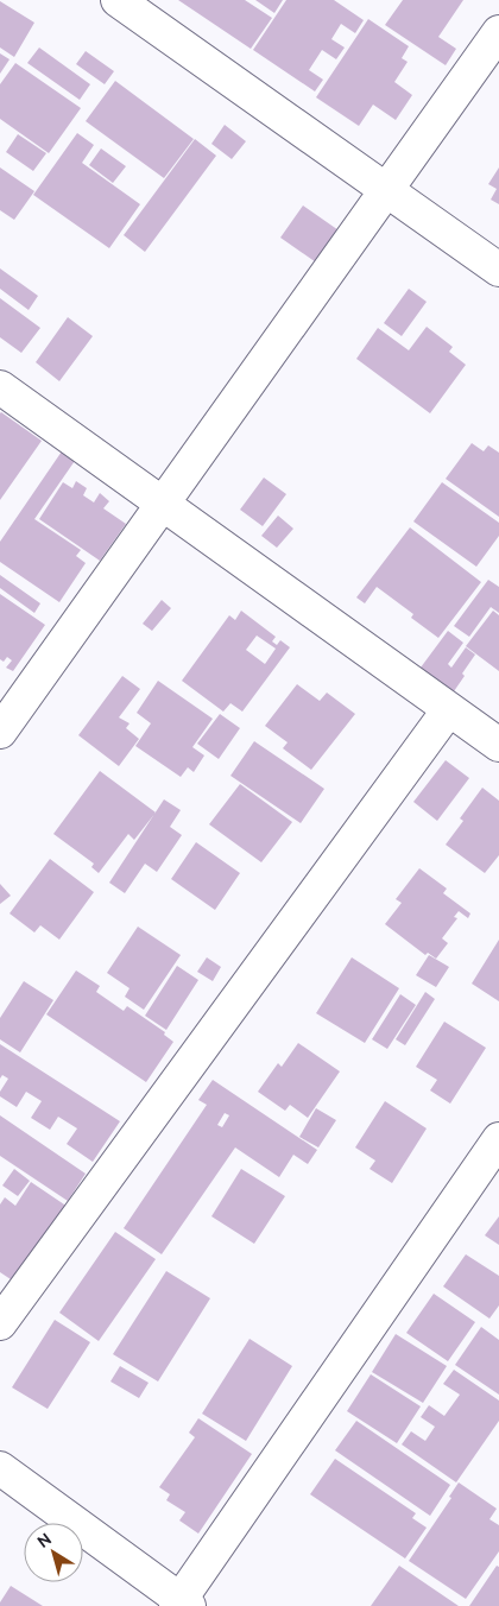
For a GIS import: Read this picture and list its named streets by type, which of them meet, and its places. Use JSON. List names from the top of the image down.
{
  "north": "top left"
}
